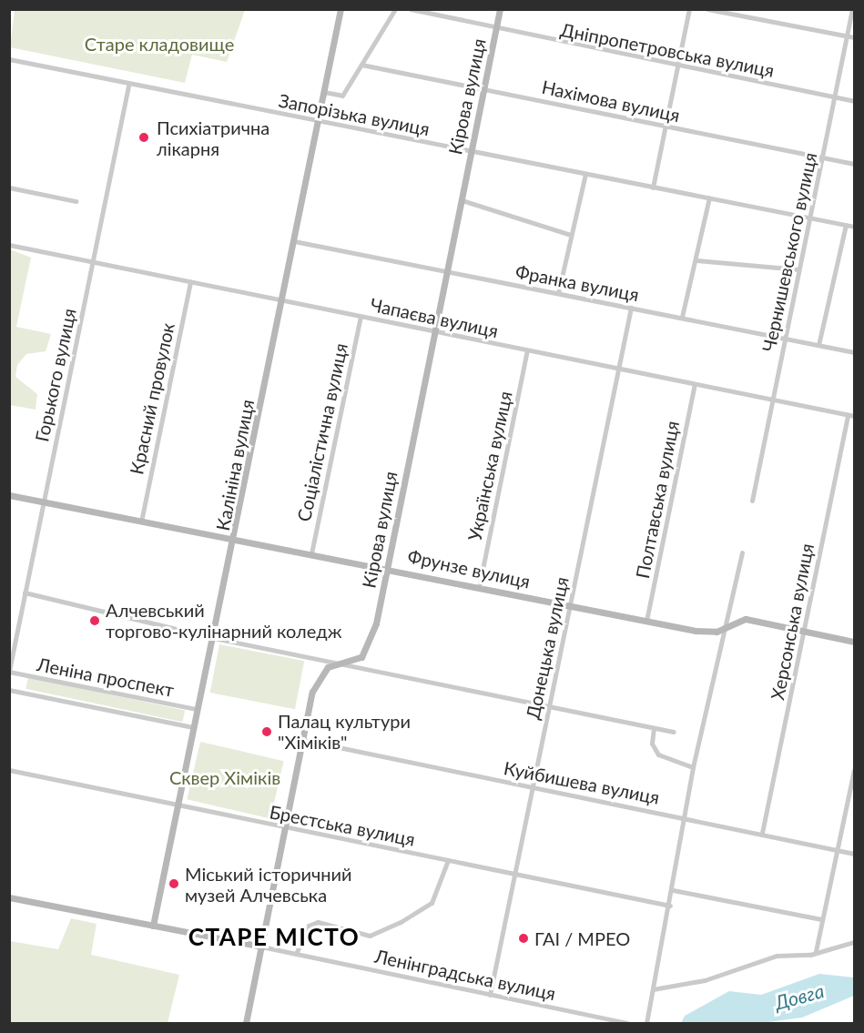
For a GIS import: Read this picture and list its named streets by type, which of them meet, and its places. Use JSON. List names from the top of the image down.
{
  "streets": {
    "street": [
      "Дніпропетровська вулиця",
      "Кірова вулиця",
      "Нахімова вулиця",
      "Запорізька вулиця",
      "Чернишевського вулиця",
      "Франка вулиця",
      "Чапаєва вулиця",
      "Горького вулиця",
      "Красний провулок",
      "Соціалістична вулиця",
      "Калініна вулиця",
      "Українська вулиця",
      "Полтавська вулиця",
      "Фрунзе вулиця",
      "Херсонська вулиця",
      "Донецька вулиця",
      "Леніна проспект",
      "Куйбишева вулиця",
      "Брестська вулиця",
      "Ленінградська вулиця"
    ]
  },
  "crossings": [
    ["Дніпропетровська вулиця", "Кірова вулиця"],
    ["Дніпропетровська вулиця", "Чернишевського вулиця"],
    ["Кірова вулиця", "Нахімова вулиця"],
    ["Кірова вулиця", "Запорізька вулиця"],
    ["Кірова вулиця", "Франка вулиця"],
    ["Кірова вулиця", "Чапаєва вулиця"],
    ["Кірова вулиця", "Фрунзе вулиця"],
    ["Кірова вулиця", "Куйбишева вулиця"],
    ["Кірова вулиця", "Брестська вулиця"],
    ["Кірова вулиця", "Ленінградська вулиця"],
    ["Нахімова вулиця", "Чернишевського вулиця"],
    ["Запорізька вулиця", "Чернишевського вулиця"],
    ["Запорізька вулиця", "Горького вулиця"],
    ["Запорізька вулиця", "Калініна вулиця"],
    ["Чернишевського вулиця", "Франка вулиця"],
    ["Чернишевського вулиця", "Чапаєва вулиця"],
    ["Франка вулиця", "Калініна вулиця"],
    ["Франка вулиця", "Донецька вулиця"],
    ["Чапаєва вулиця", "Горького вулиця"],
    ["Чапаєва вулиця", "Красний провулок"],
    ["Чапаєва вулиця", "Соціалістична вулиця"],
    ["Чапаєва вулиця", "Калініна вулиця"],
    ["Чапаєва вулиця", "Українська вулиця"],
    ["Чапаєва вулиця", "Полтавська вулиця"],
    ["Чапаєва вулиця", "Херсонська вулиця"],
    ["Чапаєва вулиця", "Донецька вулиця"],
    ["Горького вулиця", "Фрунзе вулиця"],
    ["Горького вулиця", "Леніна проспект"],
    ["Красний провулок", "Фрунзе вулиця"],
    ["Соціалістична вулиця", "Фрунзе вулиця"],
    ["Калініна вулиця", "Фрунзе вулиця"],
    ["Калініна вулиця", "Леніна проспект"],
    ["Калініна вулиця", "Брестська вулиця"],
    ["Калініна вулиця", "Ленінградська вулиця"],
    ["Українська вулиця", "Фрунзе вулиця"],
    ["Полтавська вулиця", "Фрунзе вулиця"],
    ["Фрунзе вулиця", "Херсонська вулиця"],
    ["Фрунзе вулиця", "Донецька вулиця"],
    ["Херсонська вулиця", "Куйбишева вулиця"],
    ["Донецька вулиця", "Куйбишева вулиця"],
    ["Донецька вулиця", "Брестська вулиця"],
    ["Донецька вулиця", "Ленінградська вулиця"]
  ],
  "districts": ["СТАРЕ МІСТО"],
  "water": ["Довга"],
  "parks": ["Старе кладовище", "Сквер Хіміків"],
  "places": [
    "Психіатрична лікарня",
    "Алчевський торгово-кулінарний коледж",
    "Палац культури \"Хіміків\"",
    "Міський історичний музей Алчевська",
    "ГАІ / МРЕО"
  ]
}
